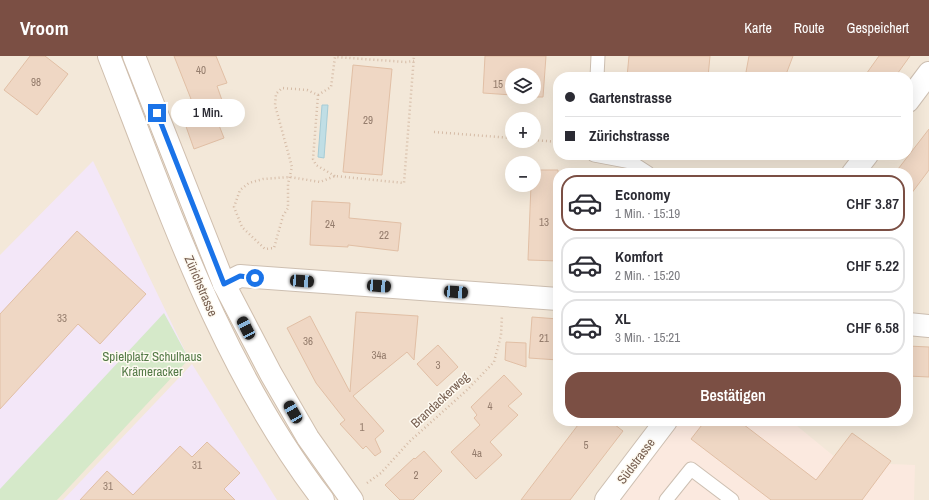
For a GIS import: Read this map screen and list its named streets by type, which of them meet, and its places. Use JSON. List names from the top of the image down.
{
  "streets": {
    "main road": ["Zürichstrasse", "Südstrasse"],
    "path": ["Brandackerweg"]
  },
  "crossings": [
    ["Zürichstrasse", "Brandackerweg"]
  ],
  "parks": ["Spielplatz Schulhaus Krämeracker"],
  "house_numbers": [
    "40",
    "98",
    "15",
    "29",
    "13",
    "24",
    "22",
    "33",
    "21",
    "36",
    "34a",
    "3",
    "4",
    "1",
    "5",
    "4a",
    "31",
    "2",
    "31"
  ],
  "page": {
    "header": "Vroom",
    "nav": ["Karte", "Route", "Gespeichert"],
    "map_buttons": ["+", "−"],
    "banner": ["Gartenstrasse", "Zürichstrasse"],
    "bubble": "1 Min.",
    "list": [
      {
        "name": "Economy",
        "note": "1 Min. · 15:19",
        "value": "CHF 3.87"
      },
      {
        "name": "Komfort",
        "note": "2 Min. · 15:20",
        "value": "CHF 5.22"
      },
      {
        "name": "XL",
        "note": "3 Min. · 15:21",
        "value": "CHF 6.58"
      }
    ],
    "buttons": "Bestätigen"
  }
}
